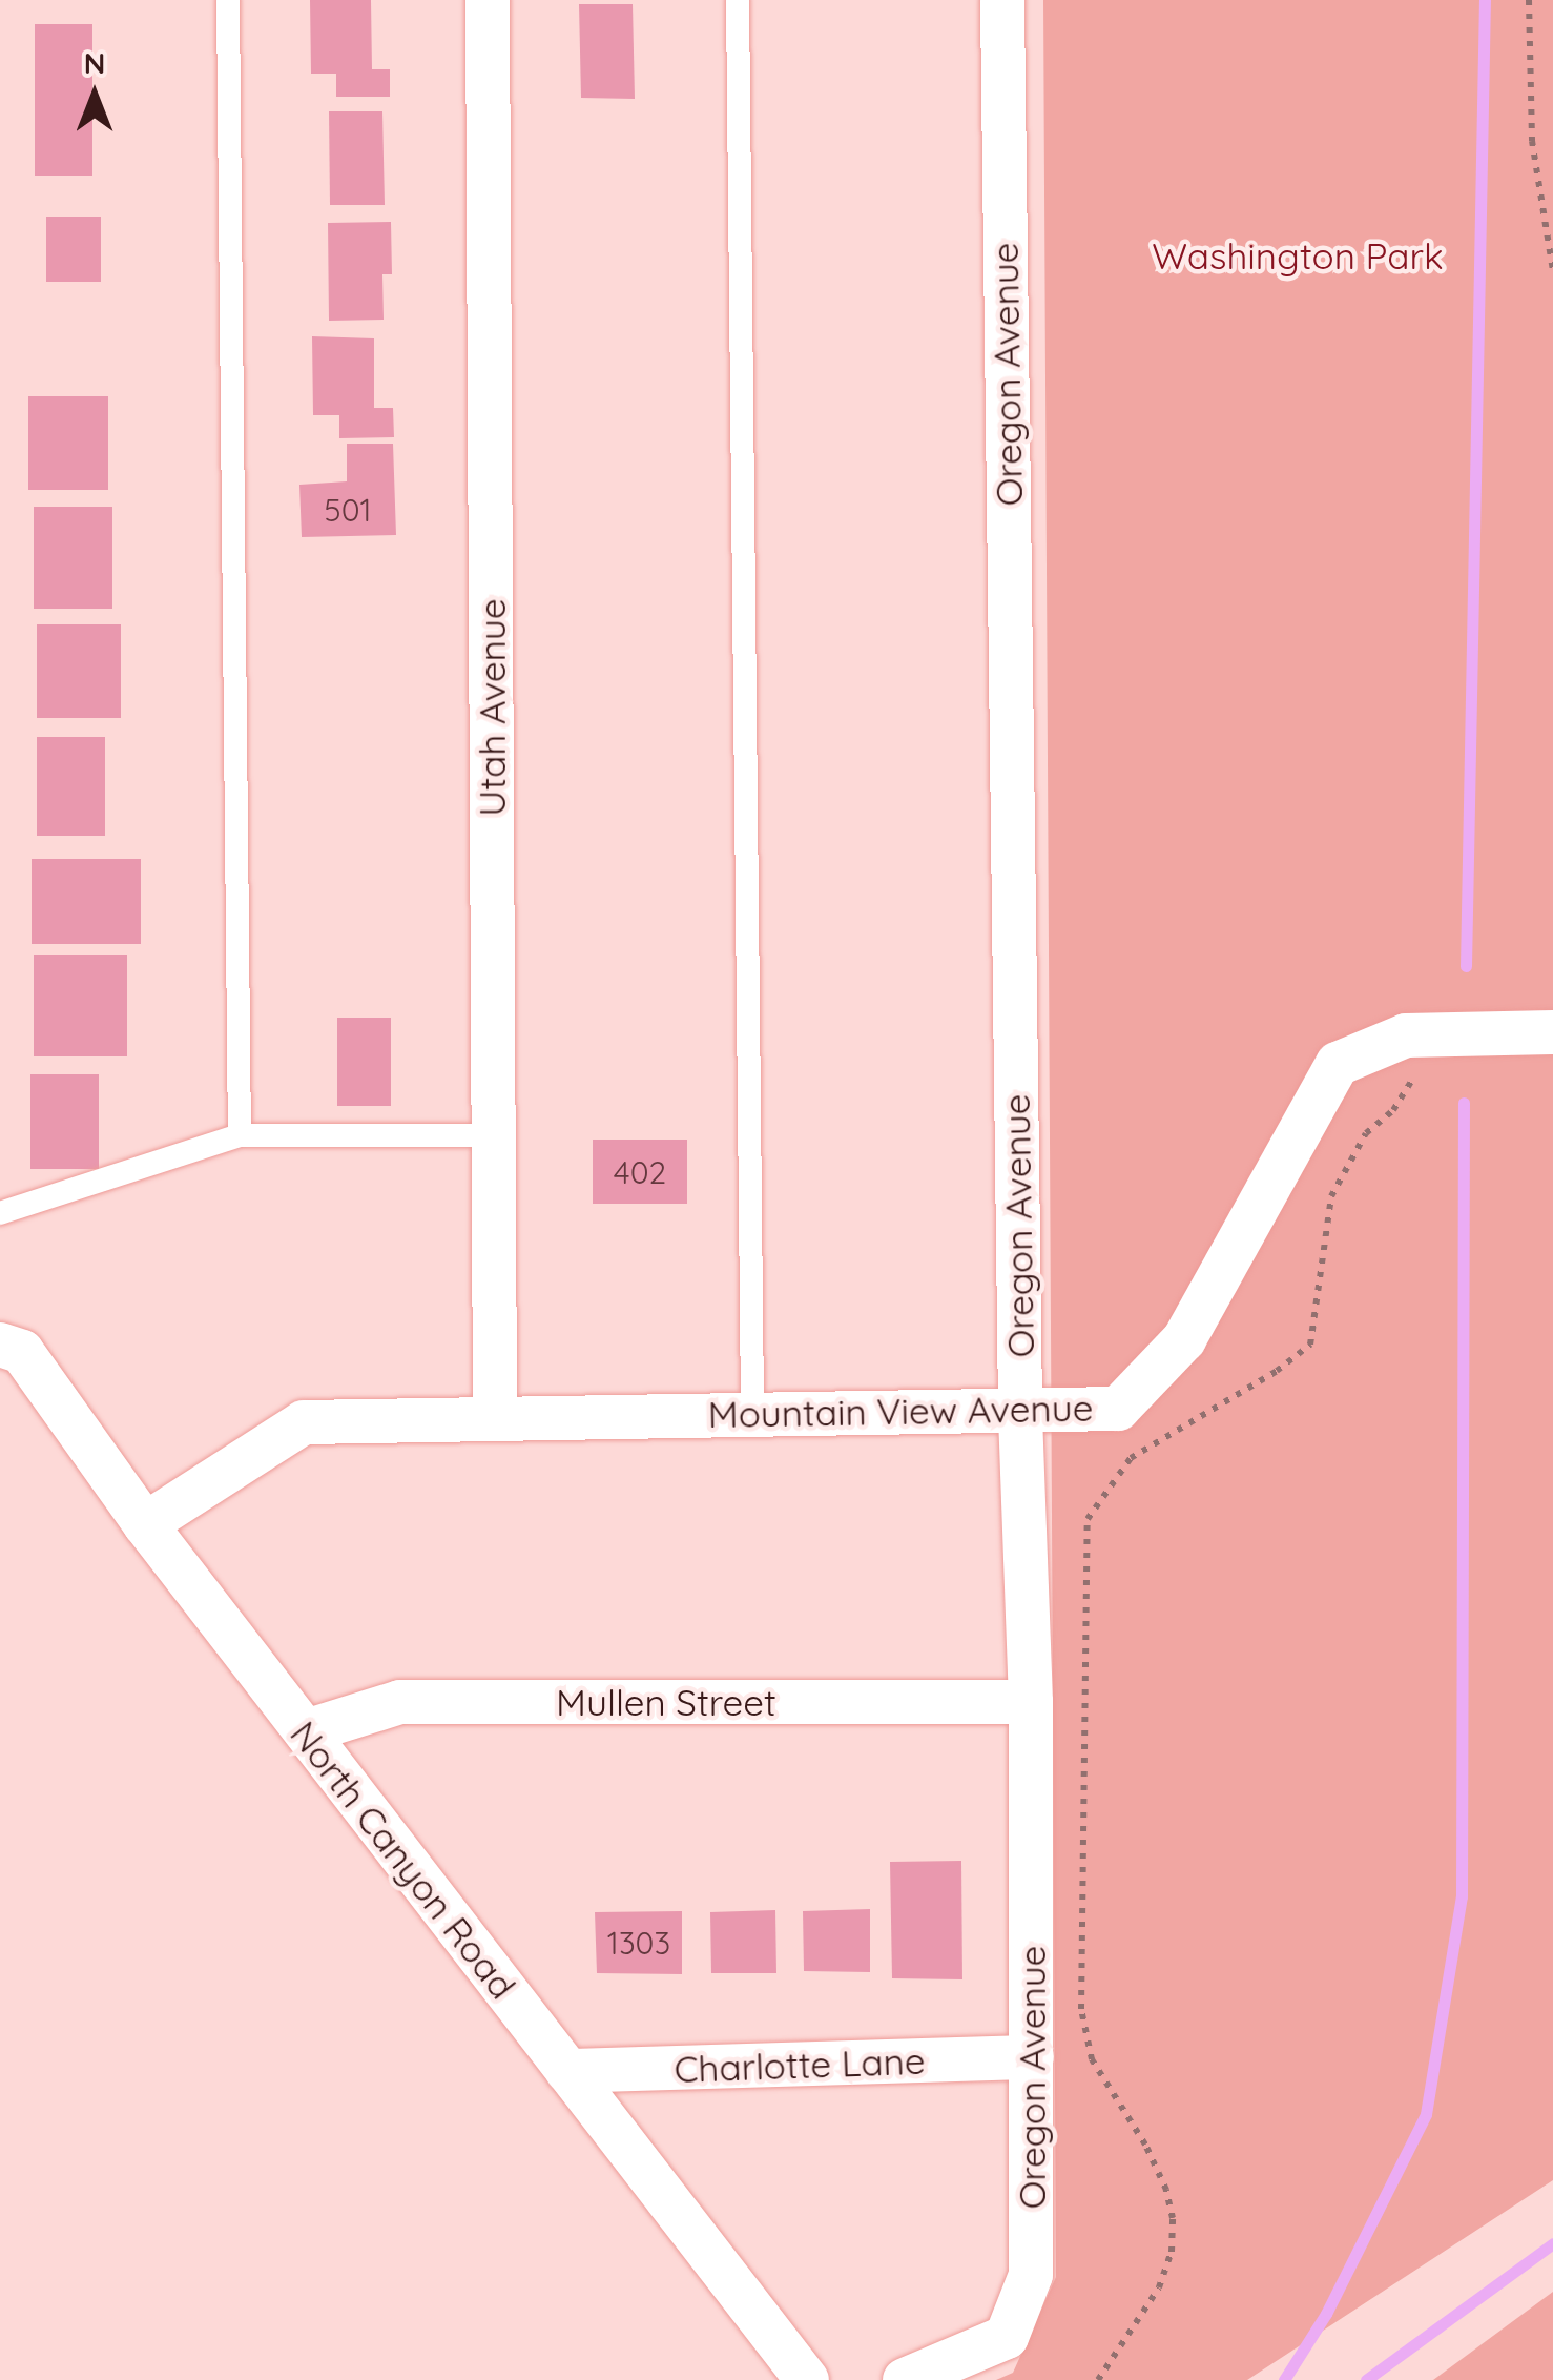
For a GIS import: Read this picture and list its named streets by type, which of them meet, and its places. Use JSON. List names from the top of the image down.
{
  "streets": {
    "street": [
      "Oregon Avenue",
      "Utah Avenue",
      "Mountain View Avenue",
      "Mullen Street",
      "North Canyon Road",
      "Charlotte Lane"
    ]
  },
  "crossings": [
    ["Oregon Avenue", "Mountain View Avenue"],
    ["Oregon Avenue", "Mullen Street"],
    ["Oregon Avenue", "Charlotte Lane"],
    ["Utah Avenue", "Mountain View Avenue"],
    ["Mountain View Avenue", "North Canyon Road"],
    ["Mullen Street", "North Canyon Road"],
    ["North Canyon Road", "Charlotte Lane"]
  ],
  "parks": ["Washington Park"],
  "house_numbers": ["501", "402", "1303"],
  "north": "top"
}
